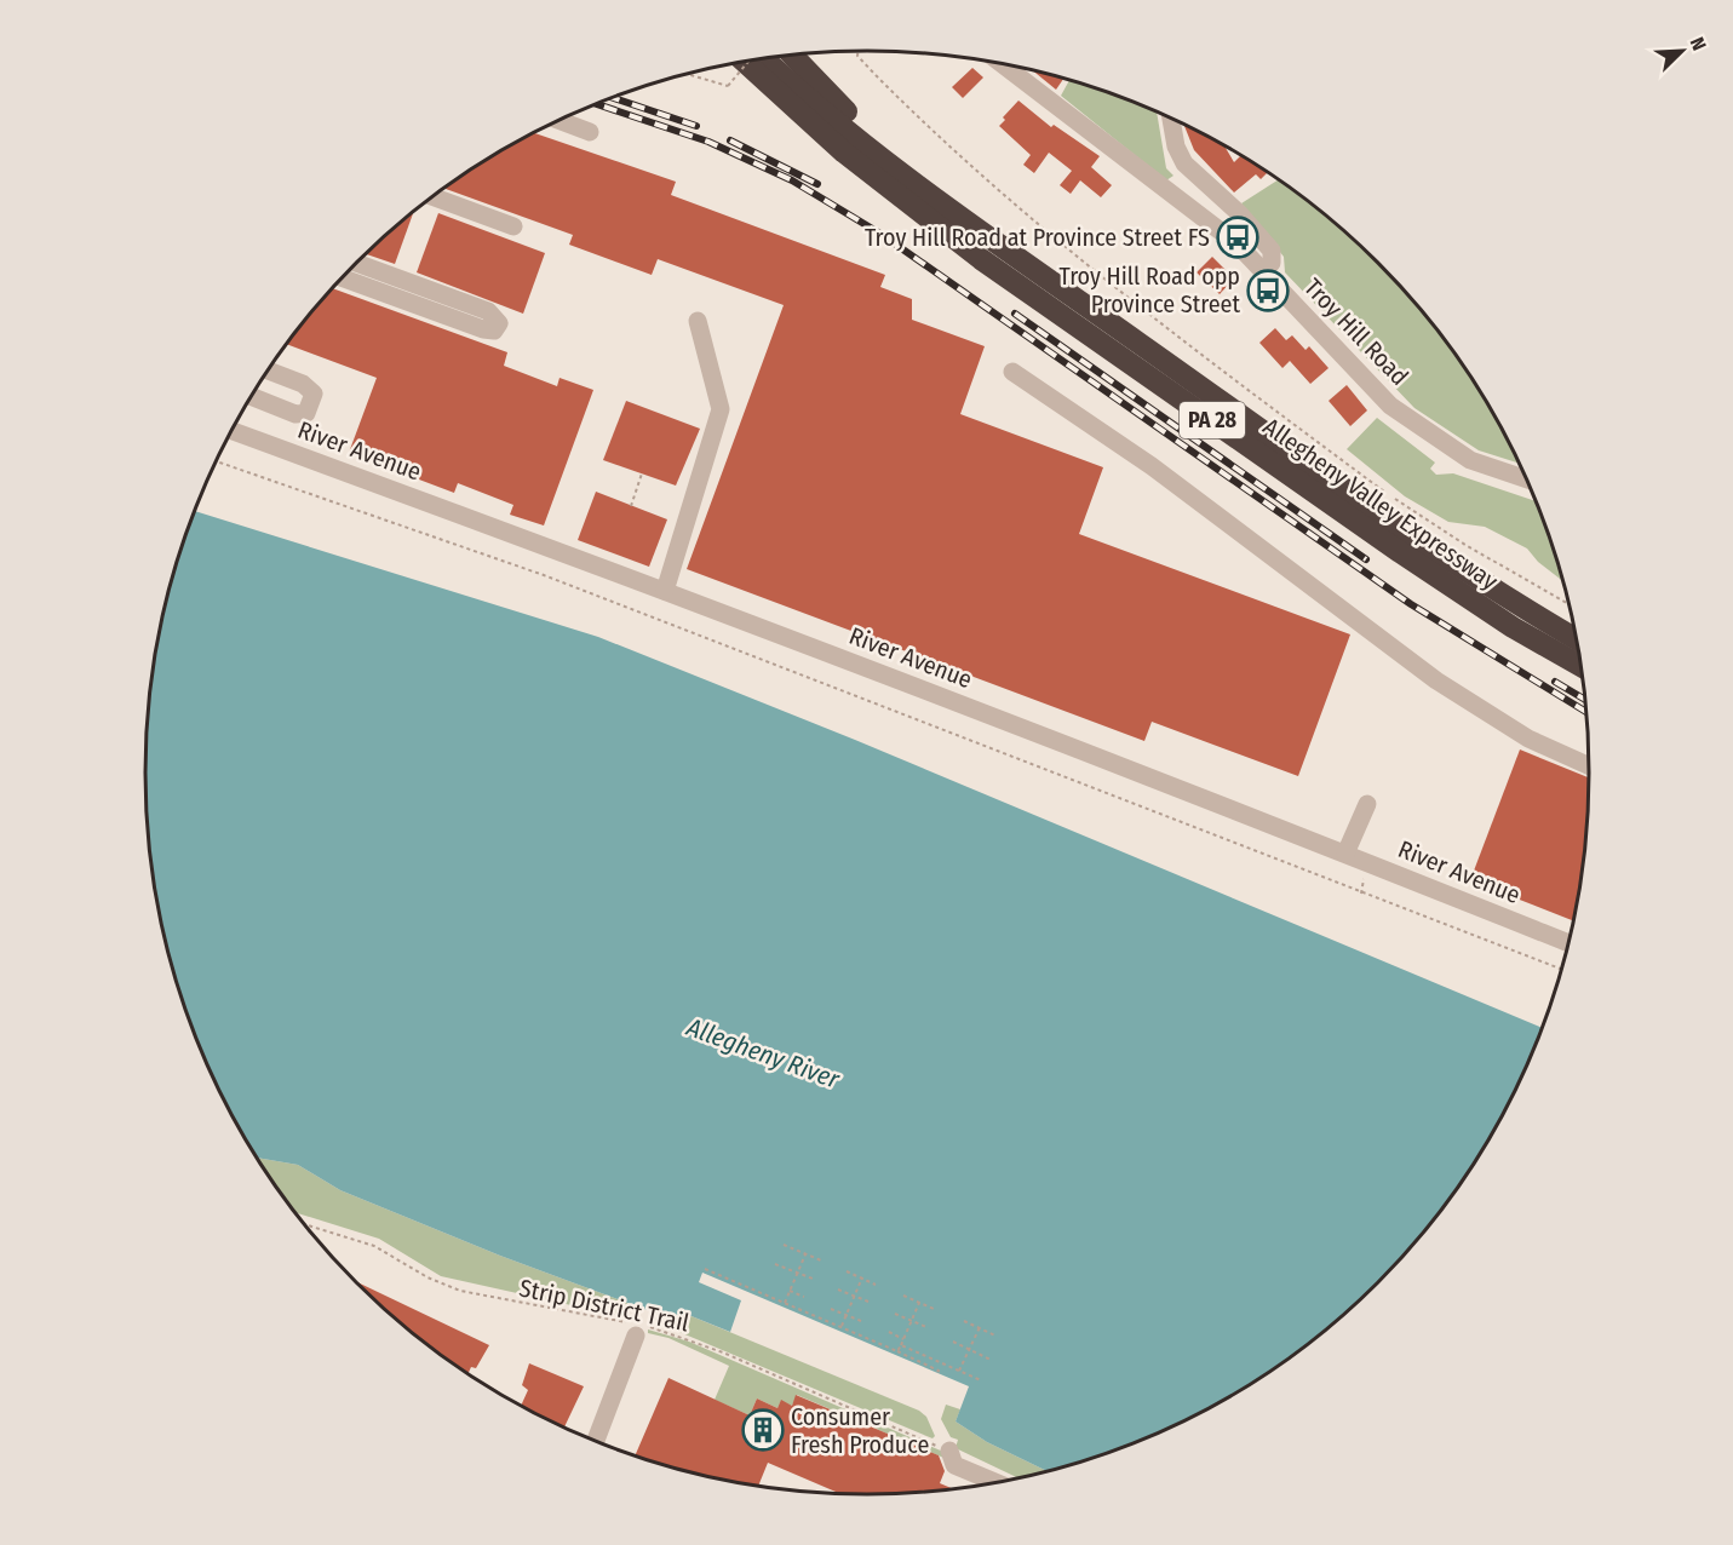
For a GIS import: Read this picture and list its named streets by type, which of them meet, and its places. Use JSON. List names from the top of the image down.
{
  "streets": {
    "highway": ["PA 28", "Allegheny Valley Expressway"],
    "street": ["Troy Hill Road", "River Avenue"],
    "path": ["Strip District Trail"]
  },
  "water": ["Allegheny River"],
  "places": {
    "bus stop": ["Troy Hill Road at Province Street FS", "Troy Hill Road opp Province Street"],
    "building": ["Consumer Fresh Produce"]
  },
  "north": "top right"
}
